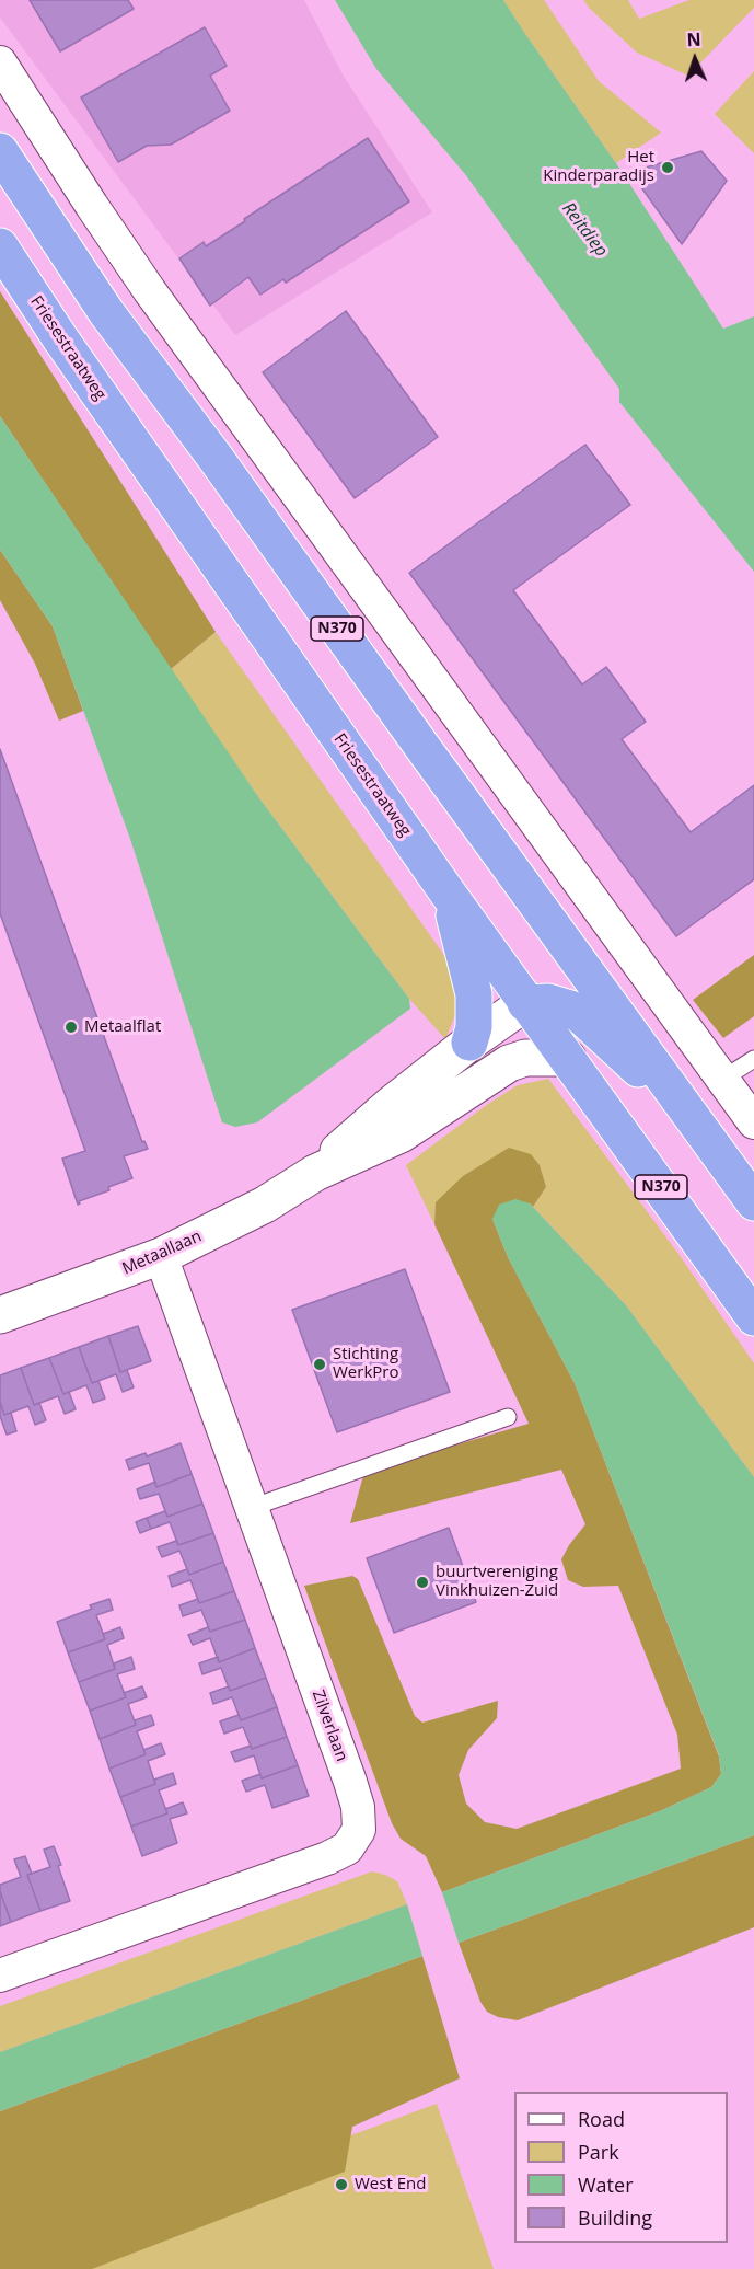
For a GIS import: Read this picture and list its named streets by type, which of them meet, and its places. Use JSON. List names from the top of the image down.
{
  "streets": {
    "highway": ["Friesestraatweg", "N370"],
    "street": ["Metaallaan", "Zilverlaan"]
  },
  "crossings": [
    ["Friesestraatweg", "Metaallaan"],
    ["Metaallaan", "Zilverlaan"]
  ],
  "water": ["Reitdiep"],
  "places": [
    "Het Kinderparadijs",
    "Metaalflat",
    "Stichting WerkPro",
    "buurtvereniging Vinkhuizen-Zuid",
    "West End"
  ],
  "legend": [
    "Road",
    "Park",
    "Water",
    "Building"
  ],
  "north": "top"
}
